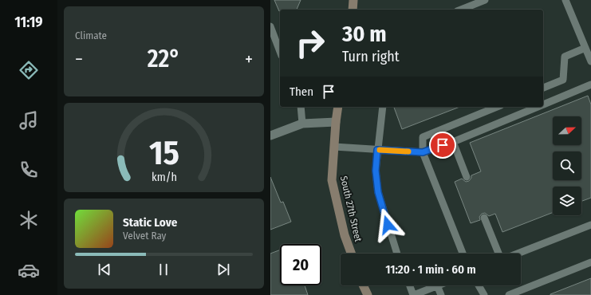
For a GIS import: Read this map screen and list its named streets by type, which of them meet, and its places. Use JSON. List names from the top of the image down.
{
  "streets": {
    "main road": ["South 27th Street"]
  },
  "north": "right",
  "page": {
    "tabs": "11:19",
    "tile": "Climate",
    "turn": ["30 m", "Turn right"],
    "heat": ["−", "22°", "+"],
    "then": "Then",
    "song": ["Static Love", "Velvet Ray"],
    "limit": "20",
    "trip": "11:20 · 1 min · 60 m",
    "gauge": ["15", "km/h"]
  }
}
